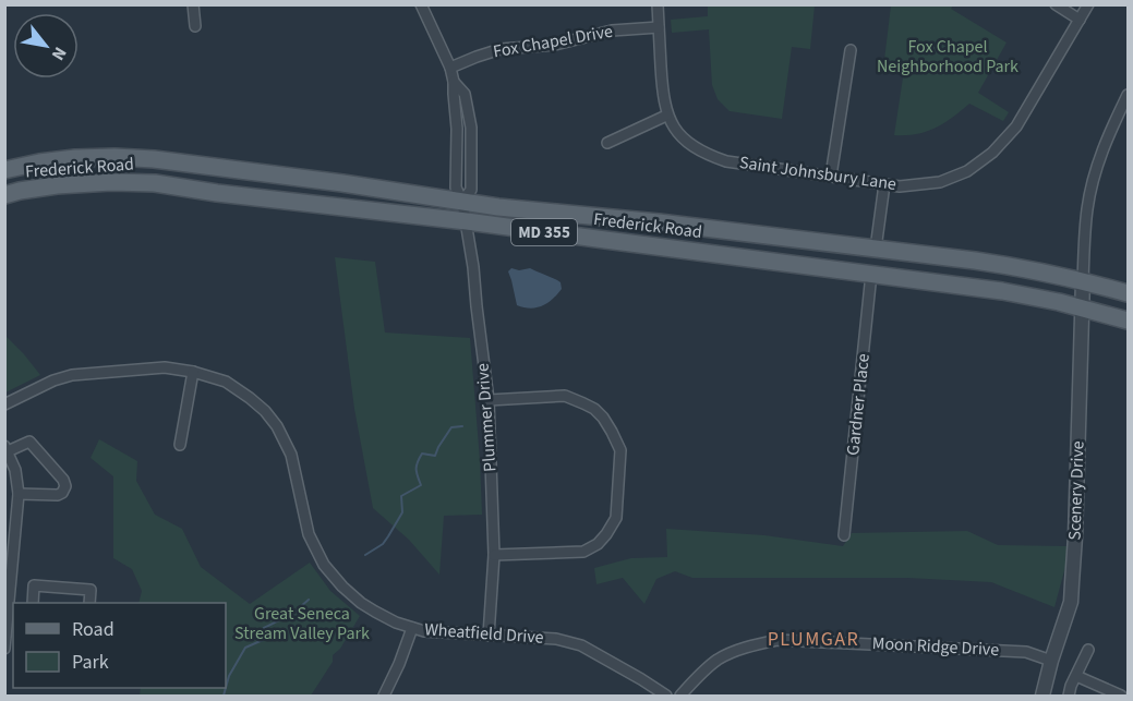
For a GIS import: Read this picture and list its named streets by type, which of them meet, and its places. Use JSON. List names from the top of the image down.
{
  "streets": {
    "main road": ["Frederick Road", "MD 355"],
    "street": [
      "Fox Chapel Drive",
      "Saint Johnsbury Lane",
      "Gardner Place",
      "Plummer Drive",
      "Scenery Drive",
      "Wheatfield Drive",
      "Moon Ridge Drive"
    ]
  },
  "crossings": [
    ["Fox Chapel Drive", "Plummer Drive"],
    ["Frederick Road", "Gardner Place"],
    ["Frederick Road", "Plummer Drive"],
    ["Frederick Road", "Scenery Drive"],
    ["Plummer Drive", "Wheatfield Drive"],
    ["Scenery Drive", "Moon Ridge Drive"]
  ],
  "districts": ["PLUMGAR"],
  "parks": ["Fox Chapel Neighborhood Park", "Great Seneca Stream Valley Park"],
  "legend": ["Road", "Park"],
  "north": "bottom right"
}
